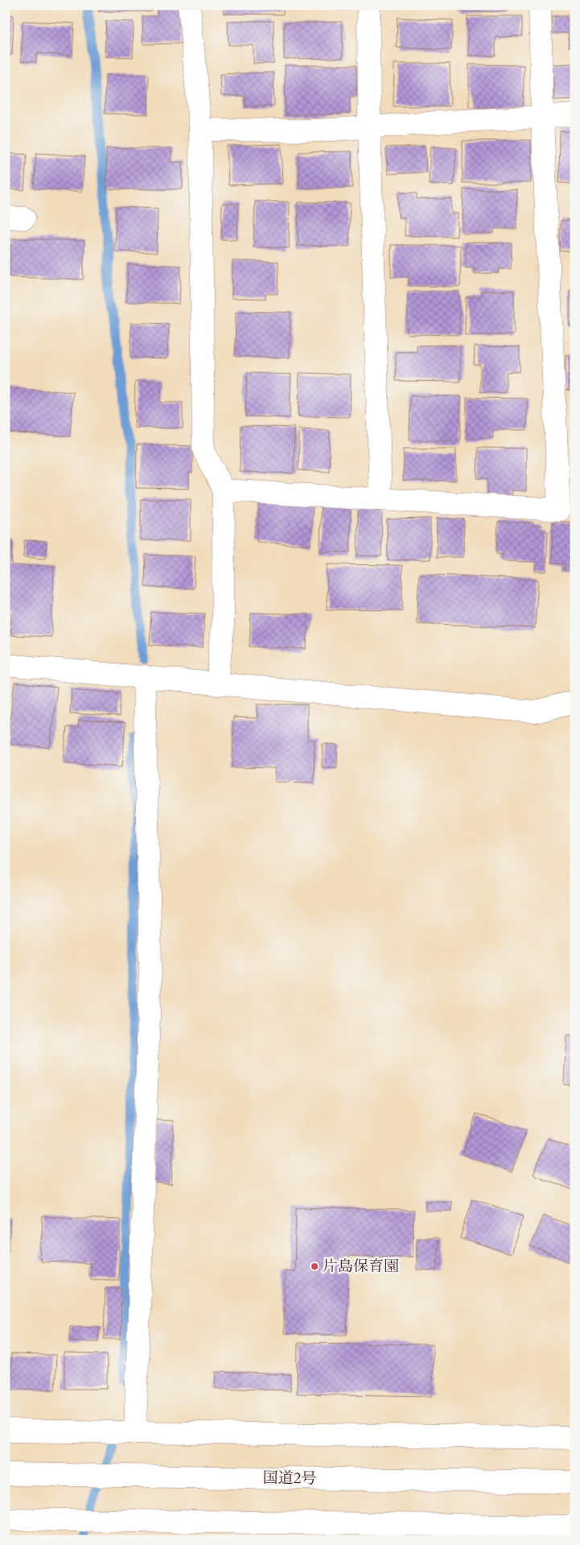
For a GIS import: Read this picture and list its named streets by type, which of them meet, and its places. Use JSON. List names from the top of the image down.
{
  "streets": {
    "main road": ["国道2号"]
  },
  "places": ["片島保育園"]
}
